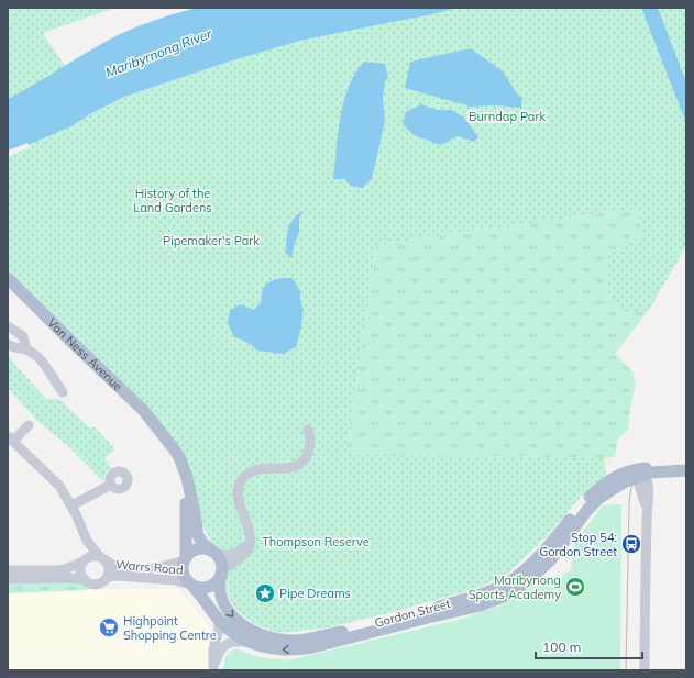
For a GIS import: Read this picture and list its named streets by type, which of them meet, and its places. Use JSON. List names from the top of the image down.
{
  "streets": {
    "main road": ["Van Ness Avenue", "Gordon Street"],
    "street": ["Warrs Road"]
  },
  "crossings": [
    ["Van Ness Avenue", "Warrs Road"],
    ["Van Ness Avenue", "Gordon Street"],
    ["Warrs Road", "Gordon Street"]
  ],
  "water": ["Maribyrnong River"],
  "parks": [
    "Burndap Park",
    "History of the Land Gardens",
    "Pipemaker's Park",
    "Thompson Reserve"
  ],
  "places": {
    "bus stop": ["Stop 54: Gordon Street"],
    "sports": ["Maribynong Sports Academy"],
    "place": ["Pipe Dreams"],
    "supermarket": ["Highpoint Shopping Centre"]
  },
  "scale_bar": "100 m"
}
